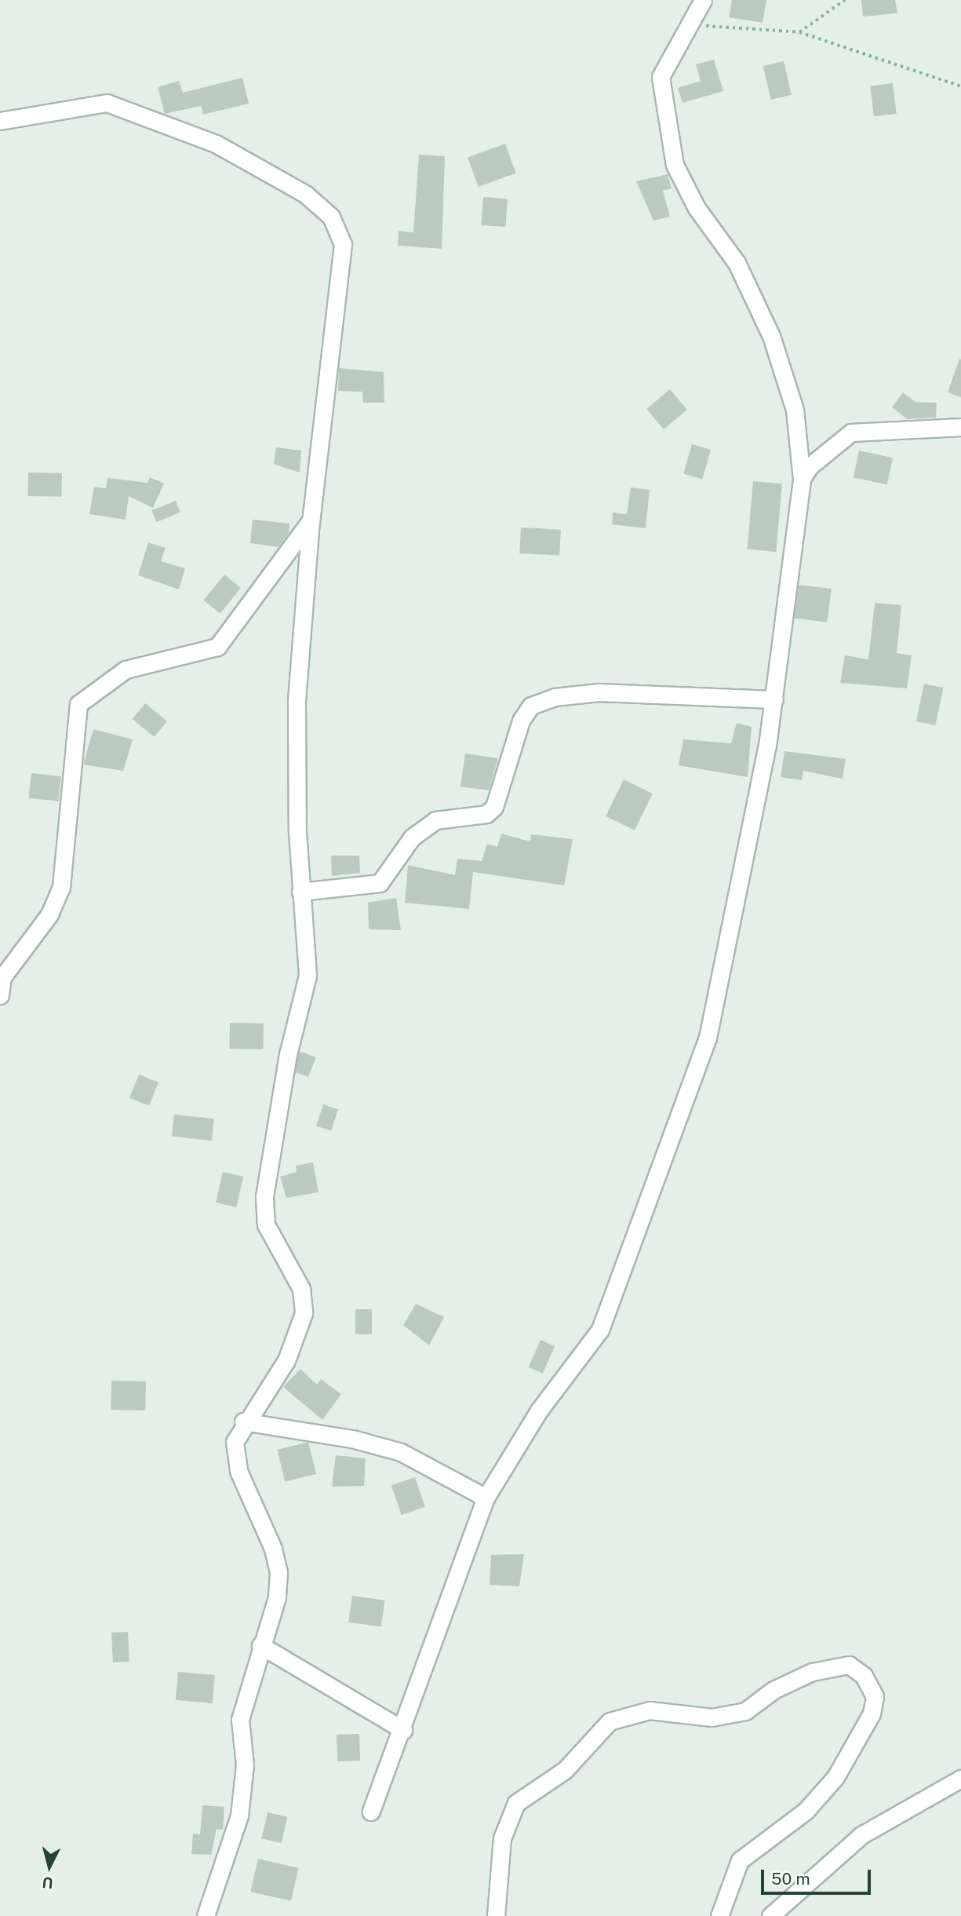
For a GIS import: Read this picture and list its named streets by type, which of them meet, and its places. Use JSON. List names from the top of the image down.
{
  "scale_bar": "50 m",
  "north": "bottom"
}
